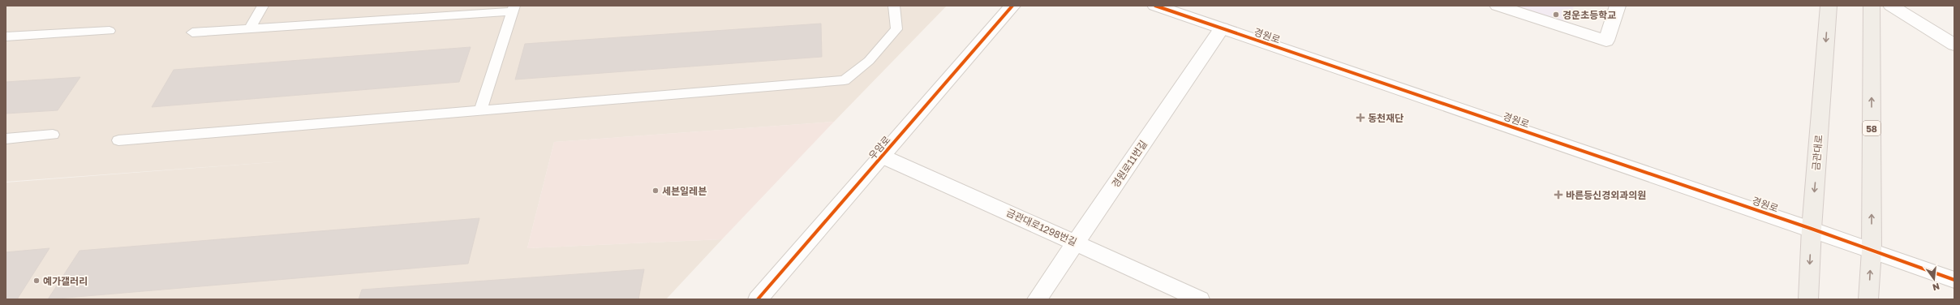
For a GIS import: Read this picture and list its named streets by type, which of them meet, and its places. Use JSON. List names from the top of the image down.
{
  "streets": {
    "main road": ["58", "금관대로"],
    "street": [
      "경원로",
      "우암로",
      "경원로11번길",
      "금관대로1298번길"
    ]
  },
  "crossings": [
    ["경원로", "58"],
    ["경원로", "금관대로"],
    ["경원로", "경원로11번길"],
    ["우암로", "금관대로1298번길"],
    ["경원로11번길", "금관대로1298번길"]
  ],
  "places": {
    "other": ["경운초등학교", "세븐일레븐", "예가갤러리"],
    "health": ["동천재단", "바른등신경외과의원"]
  },
  "north": "bottom"
}
